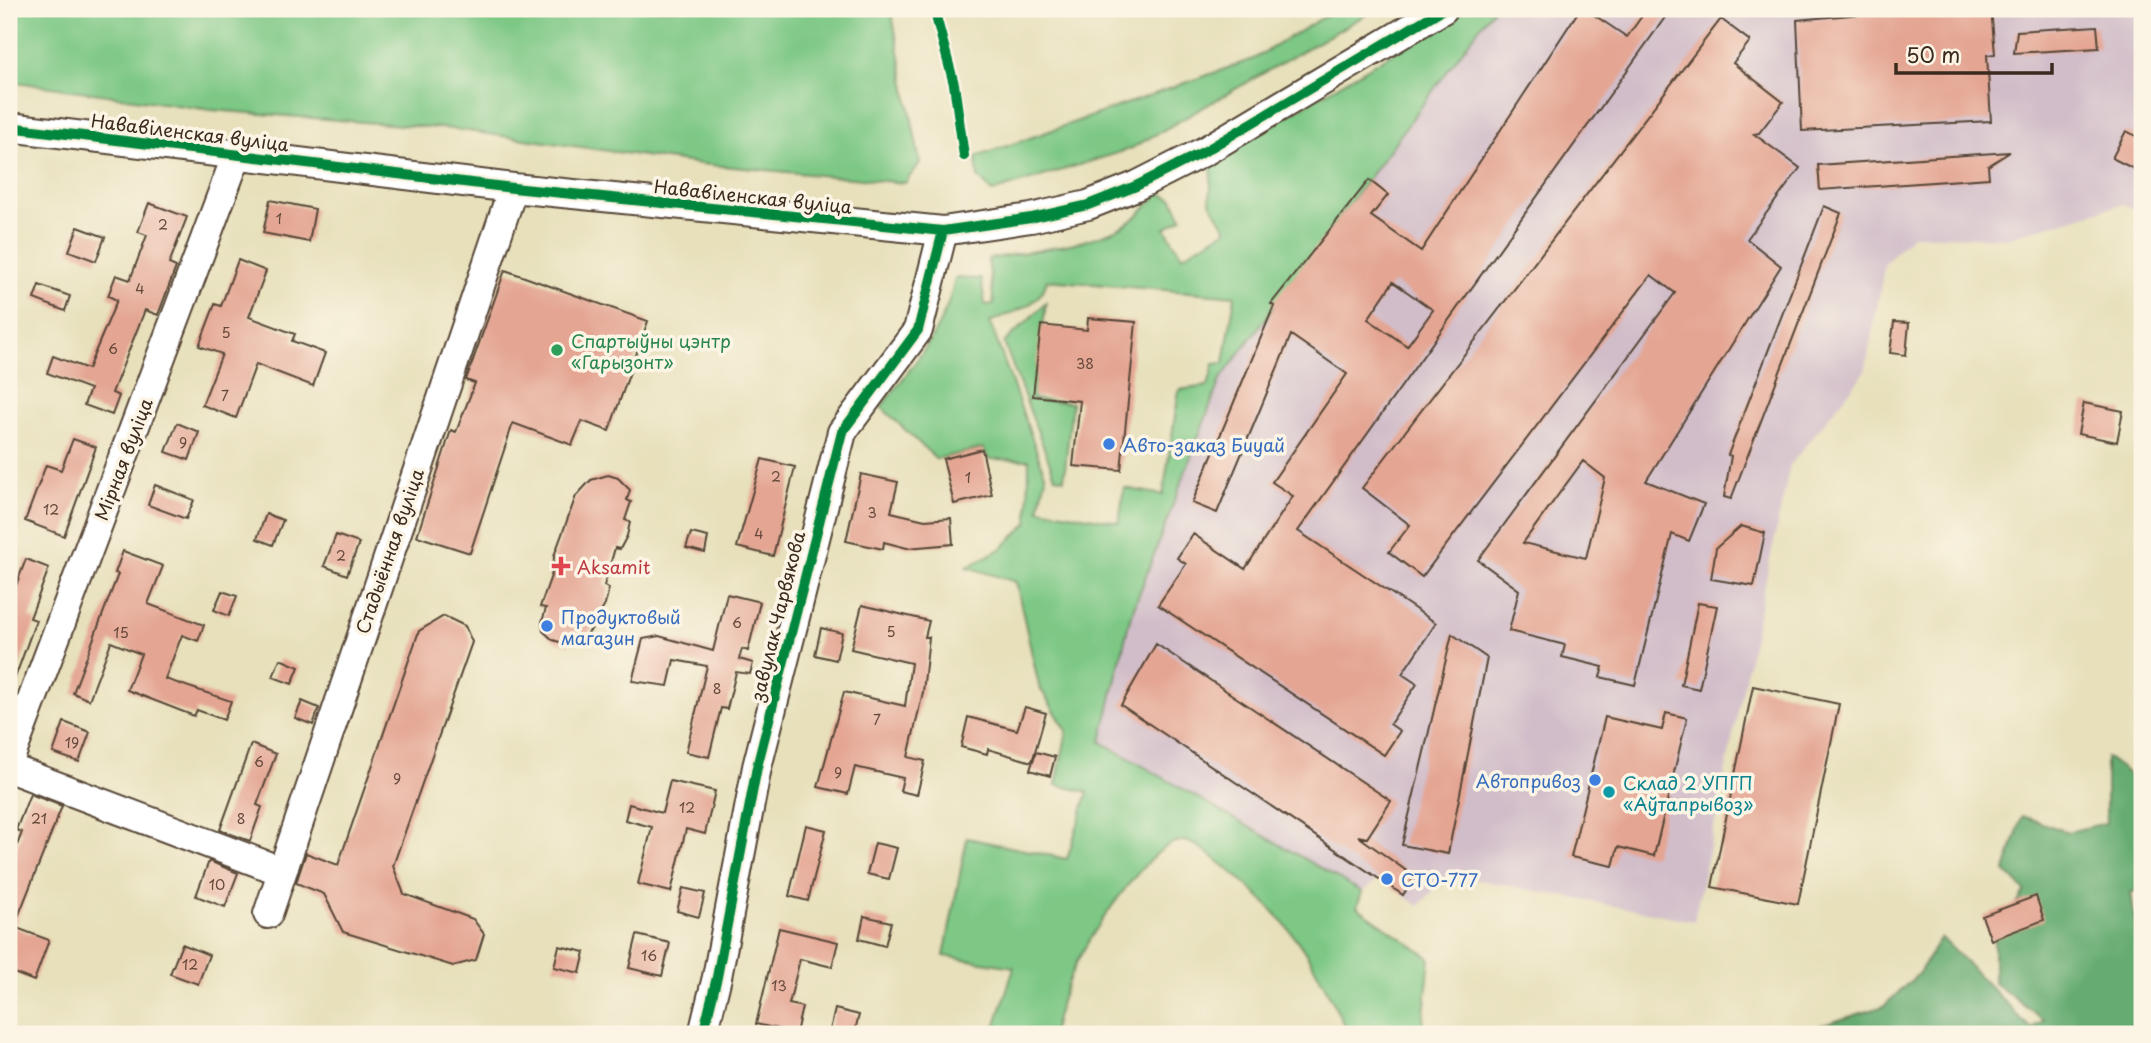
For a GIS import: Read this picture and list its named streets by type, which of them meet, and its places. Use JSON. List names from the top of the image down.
{
  "streets": {
    "street": [
      "Нававіленская вуліца",
      "Мірная вуліца",
      "Стадыённая вуліца",
      "завулак Чарвякова"
    ]
  },
  "crossings": [
    ["Нававіленская вуліца", "Мірная вуліца"],
    ["Нававіленская вуліца", "Стадыённая вуліца"],
    ["Нававіленская вуліца", "завулак Чарвякова"]
  ],
  "places": {
    "other": [
      "Спартыўны цэнтр «Гарызонт»",
      "Авто-заказ Биуай",
      "Продуктовый магазин",
      "Автопривоз",
      "Склад 2 УПГП «Аўтапрывоз»",
      "СТО-777"
    ],
    "health": ["Aksamit"]
  },
  "house_numbers": [
    "1",
    "2",
    "4",
    "5",
    "6",
    "38",
    "7",
    "9",
    "2",
    "1",
    "12",
    "3",
    "4",
    "2",
    "6",
    "5",
    "15",
    "8",
    "7",
    "19",
    "6",
    "9",
    "9",
    "12",
    "21",
    "8",
    "10",
    "16",
    "12",
    "13"
  ],
  "scale_bar": "50 m"
}
